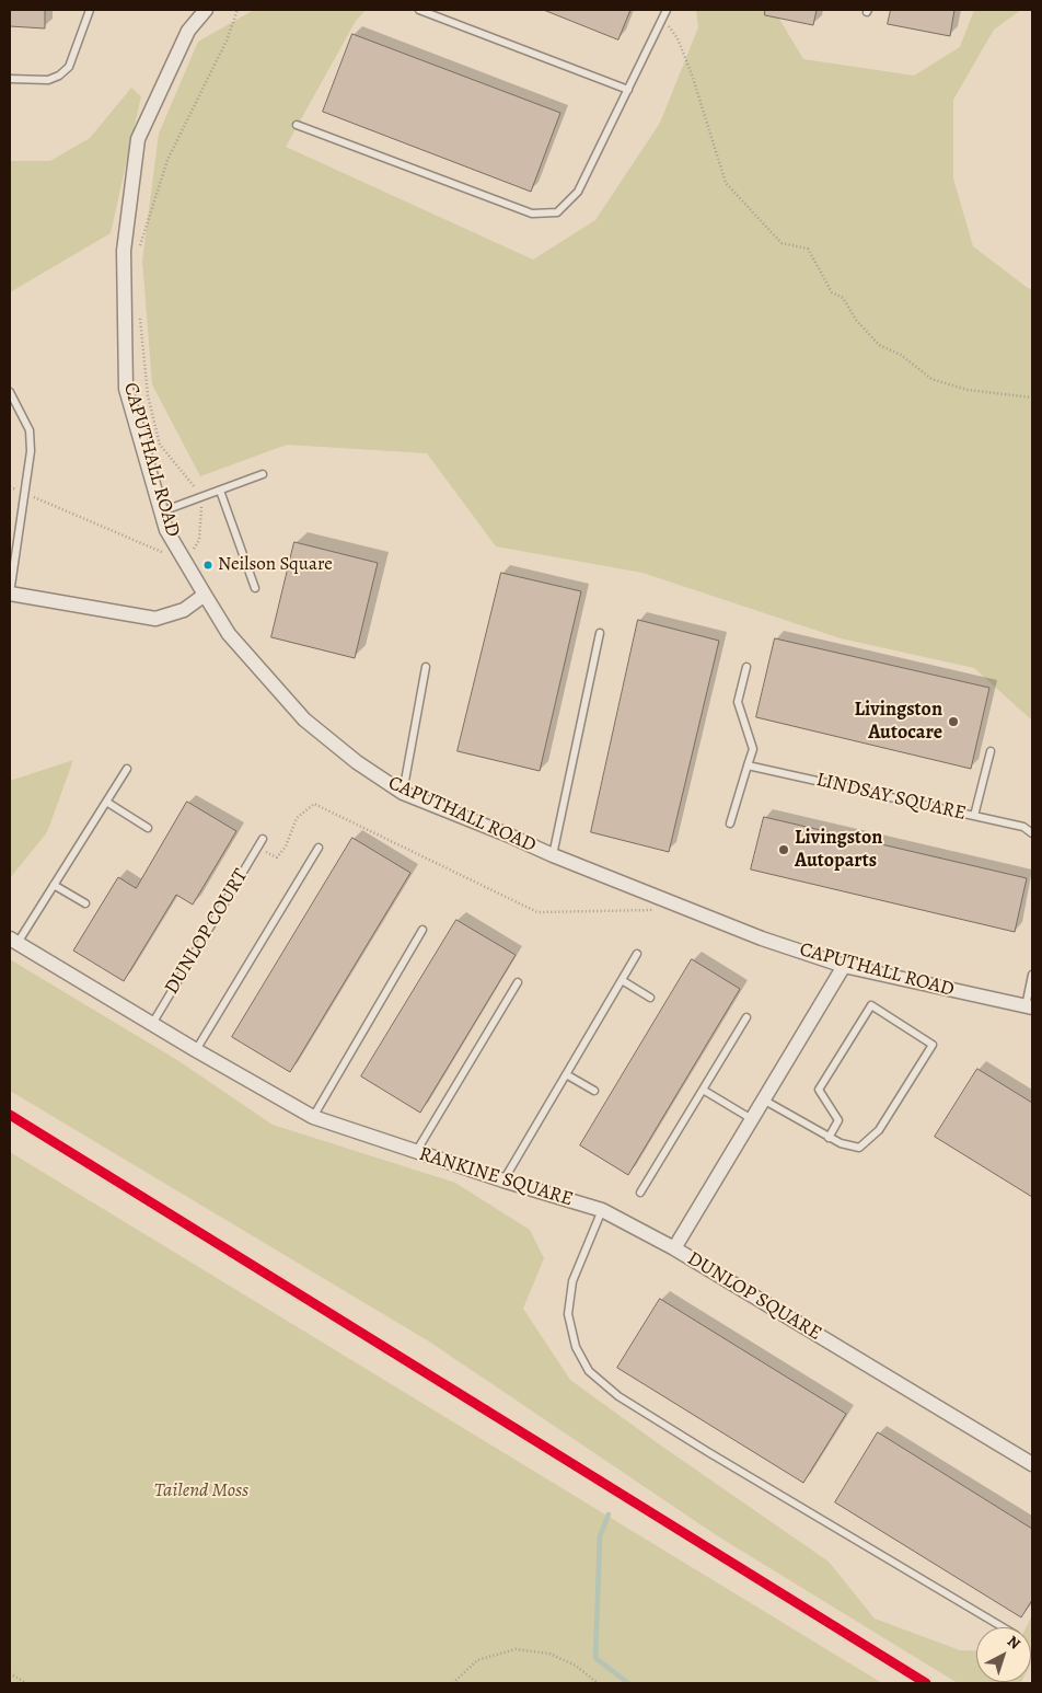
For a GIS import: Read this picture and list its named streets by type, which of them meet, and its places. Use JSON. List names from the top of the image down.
{
  "streets": {
    "street": ["CAPUTHALL ROAD", "RANKINE SQUARE", "DUNLOP SQUARE"],
    "lane": ["LINDSAY SQUARE", "DUNLOP COURT"]
  },
  "crossings": [
    ["CAPUTHALL ROAD", "DUNLOP SQUARE"],
    ["DUNLOP COURT", "RANKINE SQUARE"],
    ["RANKINE SQUARE", "DUNLOP SQUARE"]
  ],
  "parks": ["Tailend Moss"],
  "places": ["Neilson Square", "Livingston Autocare", "Livingston Autoparts"],
  "north": "top right"
}
